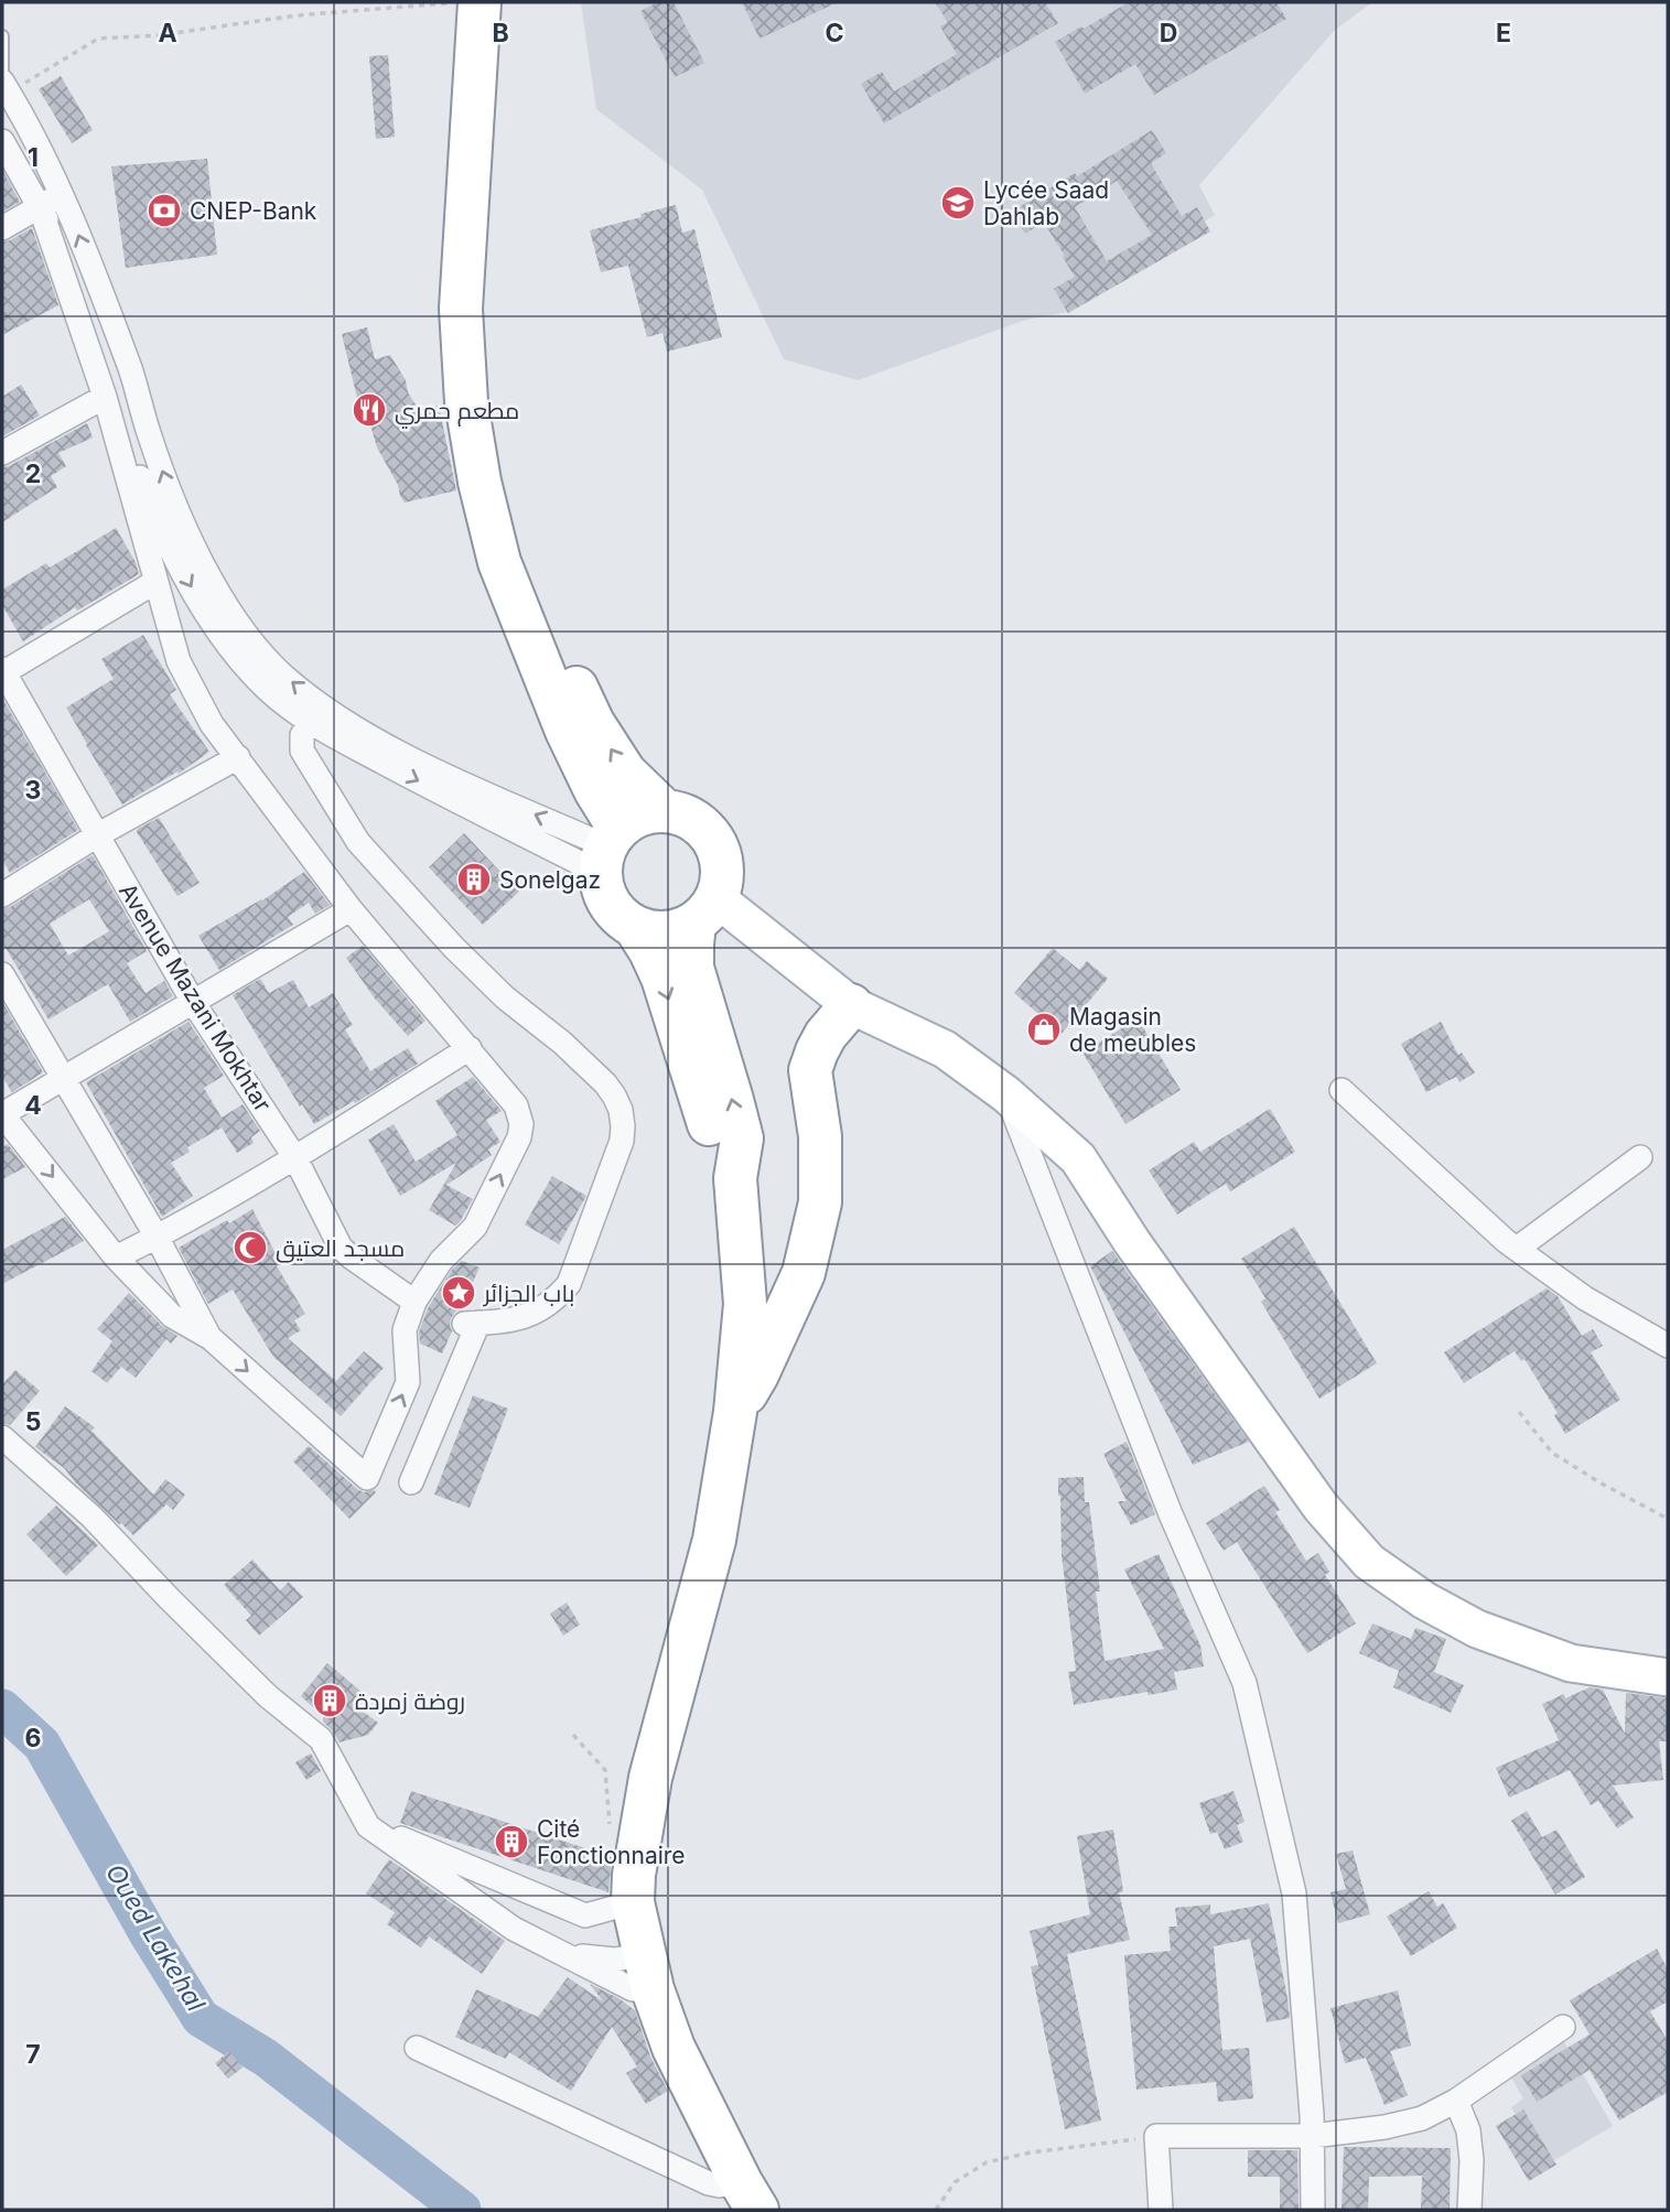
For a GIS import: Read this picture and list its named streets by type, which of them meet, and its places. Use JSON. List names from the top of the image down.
{
  "streets": {
    "street": ["Avenue Mazani Mokhtar"]
  },
  "water": ["Oued Lakehal"],
  "places": {
    "school or university": ["Lycée Saad Dahlab"],
    "bank": ["CNEP-Bank"],
    "restaurant": ["مطعم حمري"],
    "building": ["Sonelgaz", "روضة زمردة", "Cité Fonctionnaire"],
    "shop": ["Magasin de meubles"],
    "mosque": ["مسجد العتيق"],
    "place": ["باب الجزائر"]
  },
  "grid": {
    "columns": [
      "A",
      "B",
      "C",
      "D",
      "E"
    ],
    "rows": [
      "1",
      "2",
      "3",
      "4",
      "5",
      "6",
      "7"
    ]
  }
}
